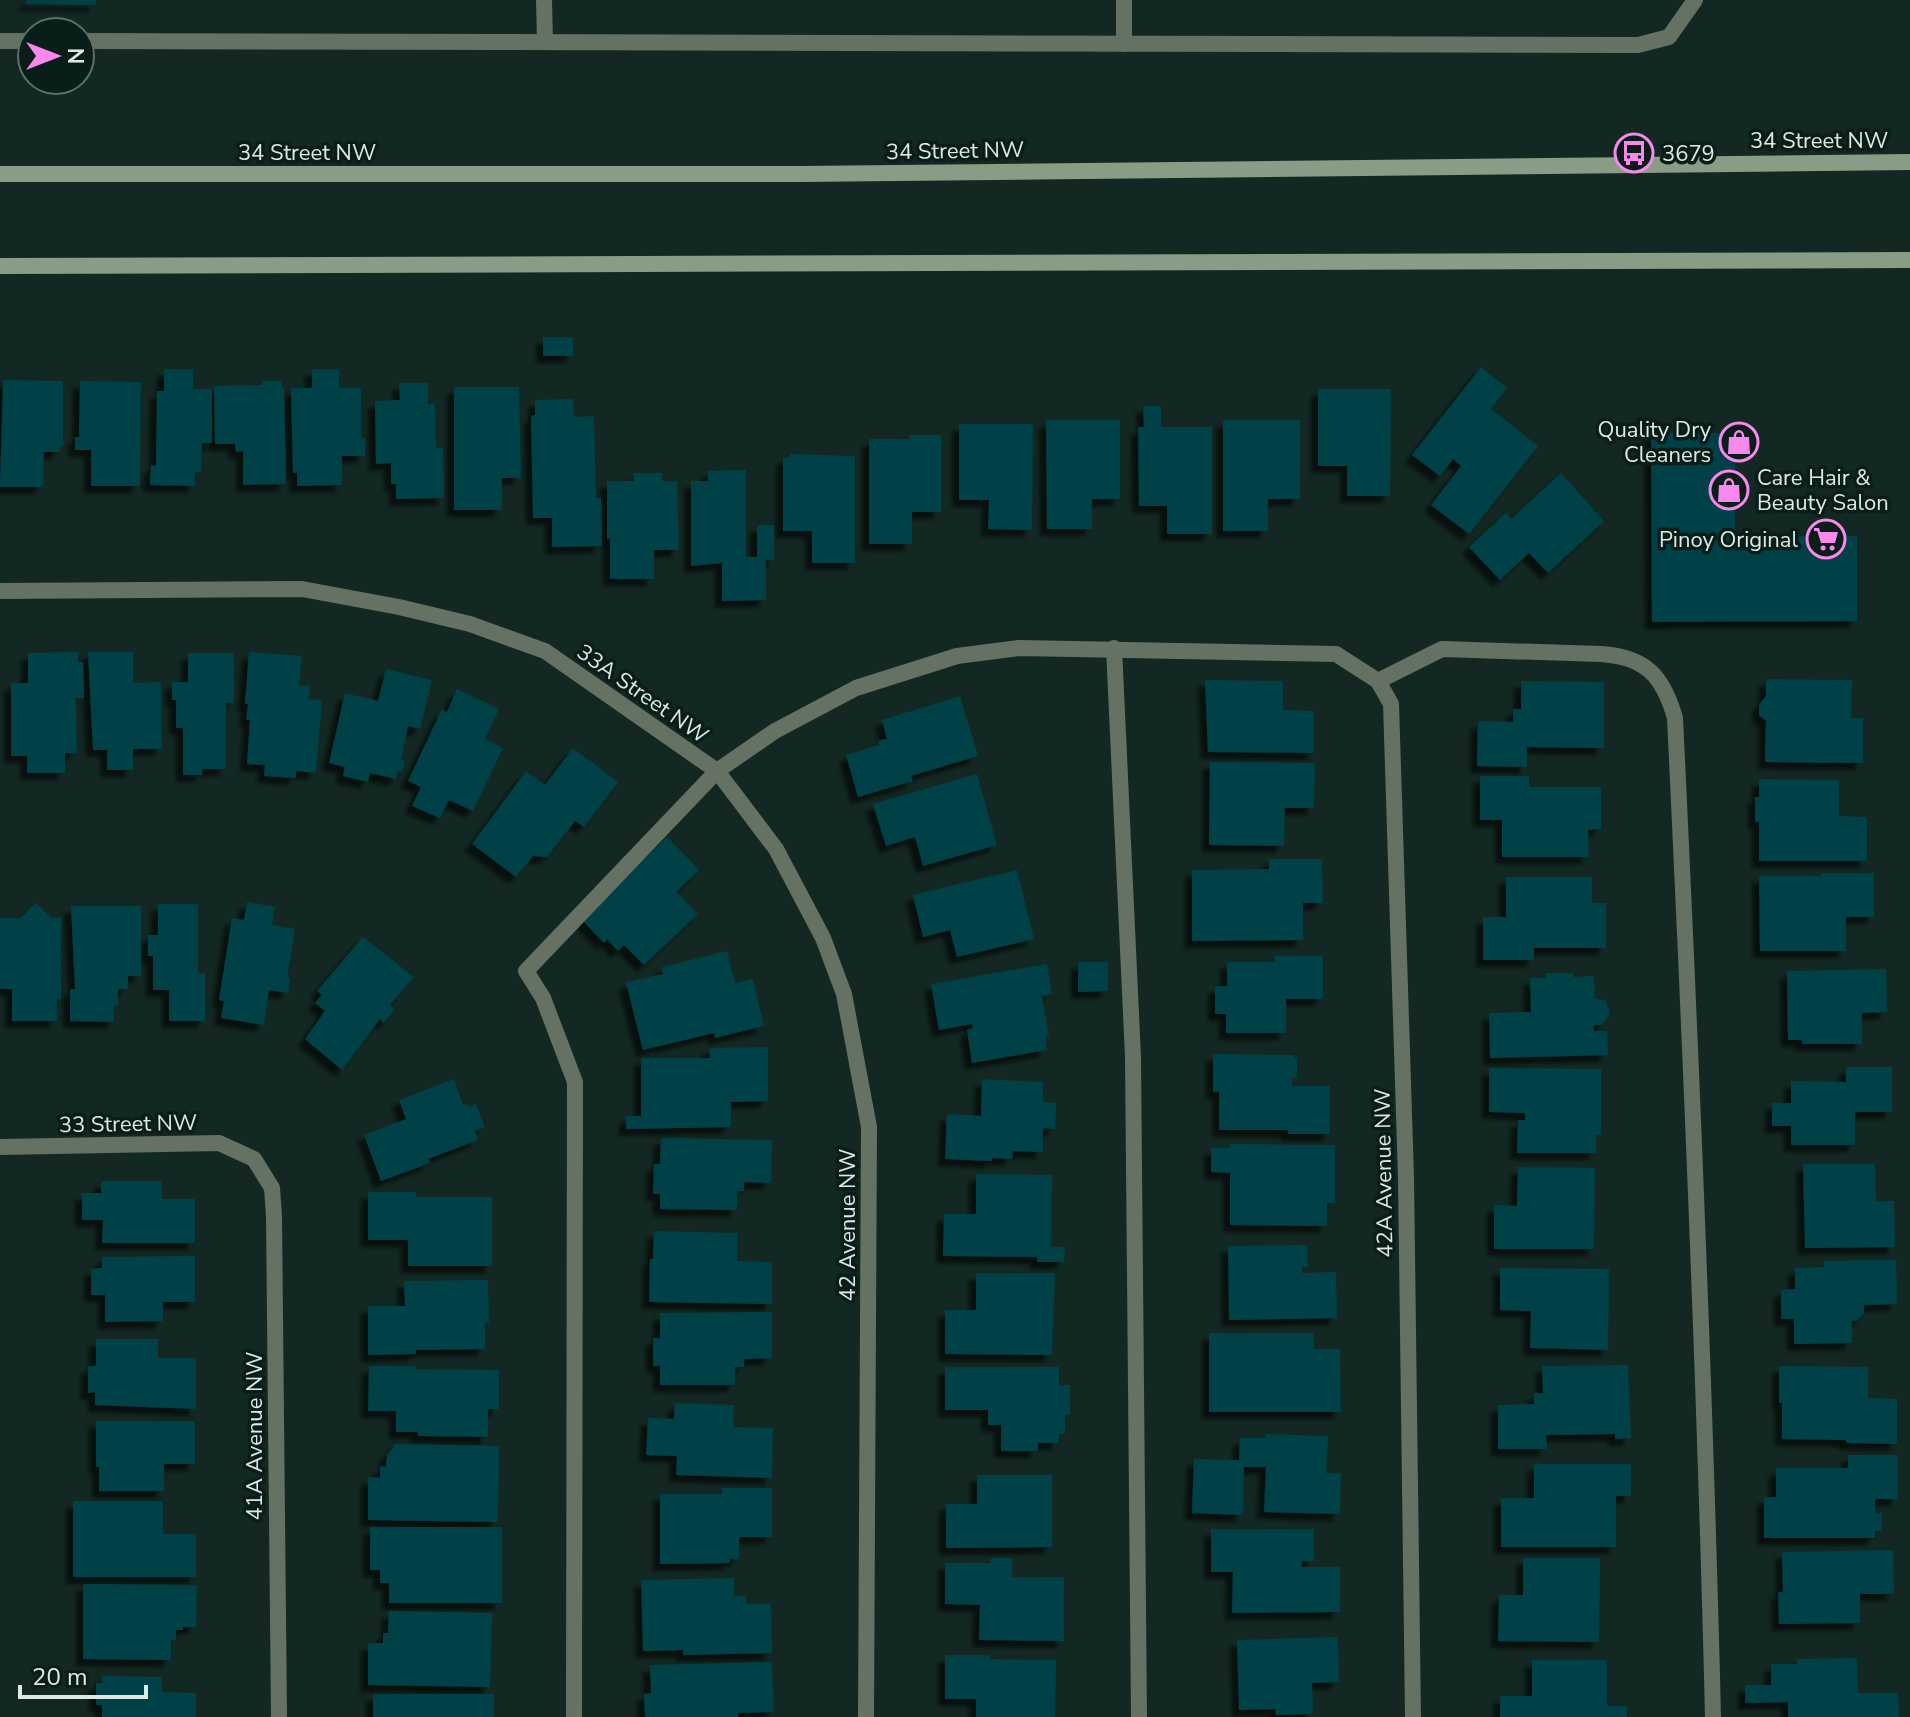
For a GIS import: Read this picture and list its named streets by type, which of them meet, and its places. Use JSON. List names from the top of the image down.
{
  "streets": {
    "main road": ["34 Street NW"],
    "street": [
      "33A Street NW",
      "33 Street NW",
      "42A Avenue NW",
      "42 Avenue NW",
      "41A Avenue NW"
    ]
  },
  "crossings": [
    ["33A Street NW", "42A Avenue NW"],
    ["33A Street NW", "42 Avenue NW"],
    ["33 Street NW", "41A Avenue NW"]
  ],
  "places": {
    "bus stop": ["3679"],
    "shop": ["Quality Dry Cleaners", "Care Hair & Beauty Salon"],
    "supermarket": ["Pinoy Original"]
  },
  "scale_bar": "20 m",
  "north": "right"
}
